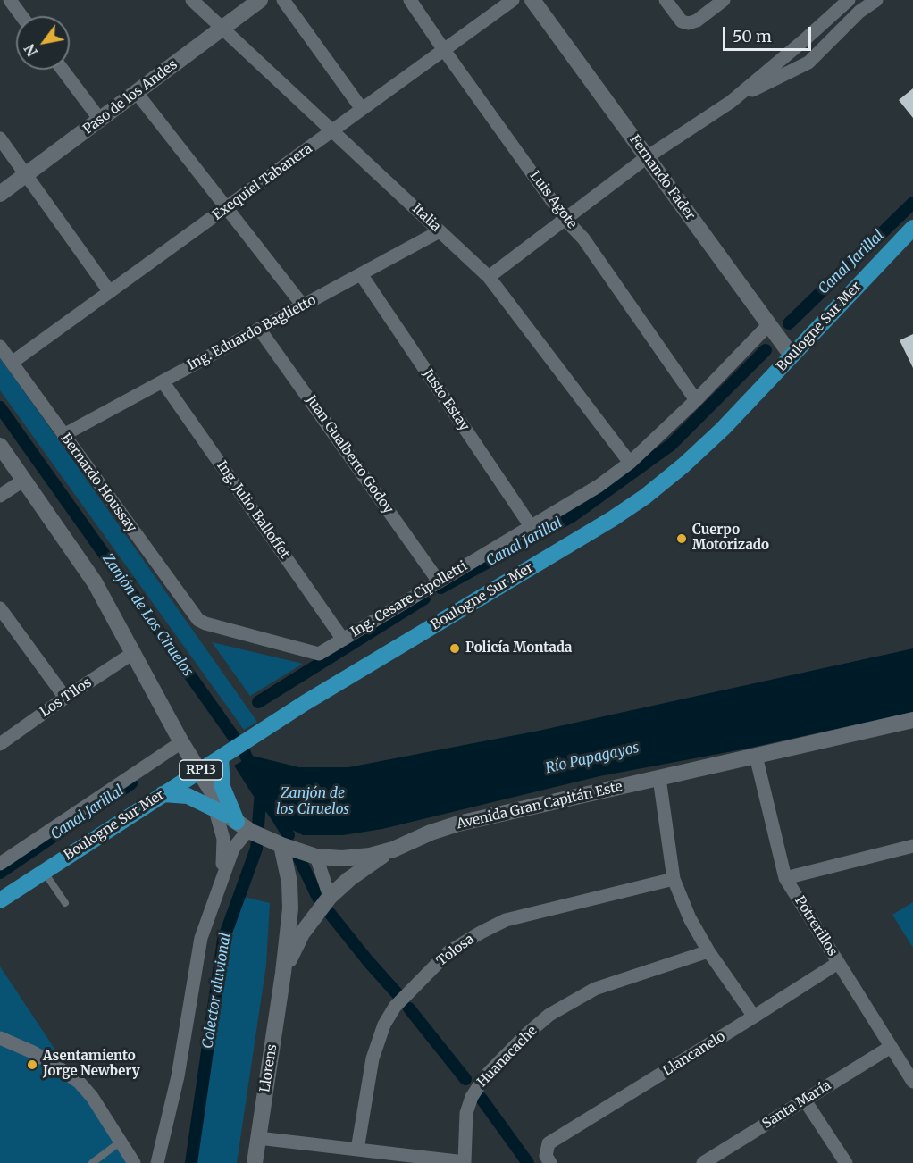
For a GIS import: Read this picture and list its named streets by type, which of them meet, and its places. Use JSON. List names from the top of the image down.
{
  "streets": {
    "main road": ["Boulogne Sur Mer", "RP13"],
    "street": [
      "Paso de los Andes",
      "Fernando Fader",
      "Exequiel Tabanera",
      "Luis Agote",
      "Italia",
      "Ing. Eduardo Baglietto",
      "Justo Estay",
      "Juan Gualberto Godoy",
      "Bernardo Houssay",
      "Ing. Julio Balloffet",
      "Ing. Cesare Cipolletti",
      "Los Tilos",
      "Avenida Gran Capitán Este",
      "Potrerillos",
      "Tolosa",
      "Llancanelo",
      "Huanacache",
      "Llorens",
      "Santa María"
    ]
  },
  "crossings": [
    ["Paso de los Andes", "Italia"],
    ["Fernando Fader", "Boulogne Sur Mer"],
    ["Fernando Fader", "Ing. Cesare Cipolletti"],
    ["Exequiel Tabanera", "Luis Agote"],
    ["Exequiel Tabanera", "Italia"],
    ["Exequiel Tabanera", "Bernardo Houssay"],
    ["Luis Agote", "Ing. Cesare Cipolletti"],
    ["Italia", "Ing. Eduardo Baglietto"],
    ["Italia", "Ing. Cesare Cipolletti"],
    ["Ing. Eduardo Baglietto", "Justo Estay"],
    ["Ing. Eduardo Baglietto", "Juan Gualberto Godoy"],
    ["Ing. Eduardo Baglietto", "Bernardo Houssay"],
    ["Ing. Eduardo Baglietto", "Ing. Julio Balloffet"],
    ["Justo Estay", "Ing. Cesare Cipolletti"],
    ["Juan Gualberto Godoy", "Ing. Cesare Cipolletti"],
    ["Bernardo Houssay", "Ing. Cesare Cipolletti"],
    ["Ing. Julio Balloffet", "Ing. Cesare Cipolletti"],
    ["Avenida Gran Capitán Este", "Potrerillos"],
    ["Avenida Gran Capitán Este", "Llorens"],
    ["Potrerillos", "Llancanelo"],
    ["Potrerillos", "Santa María"],
    ["Tolosa", "Huanacache"],
    ["Huanacache", "Llorens"]
  ],
  "water": [
    "Canal Jarillal",
    "Zanjón de Los Ciruelos",
    "Río Papagayos",
    "Zanjón de los Ciruelos",
    "Colector aluvional"
  ],
  "places": ["Cuerpo Motorizado", "Policía Montada", "Asentamiento Jorge Newbery"],
  "scale_bar": "50 m",
  "north": "bottom left"
}
